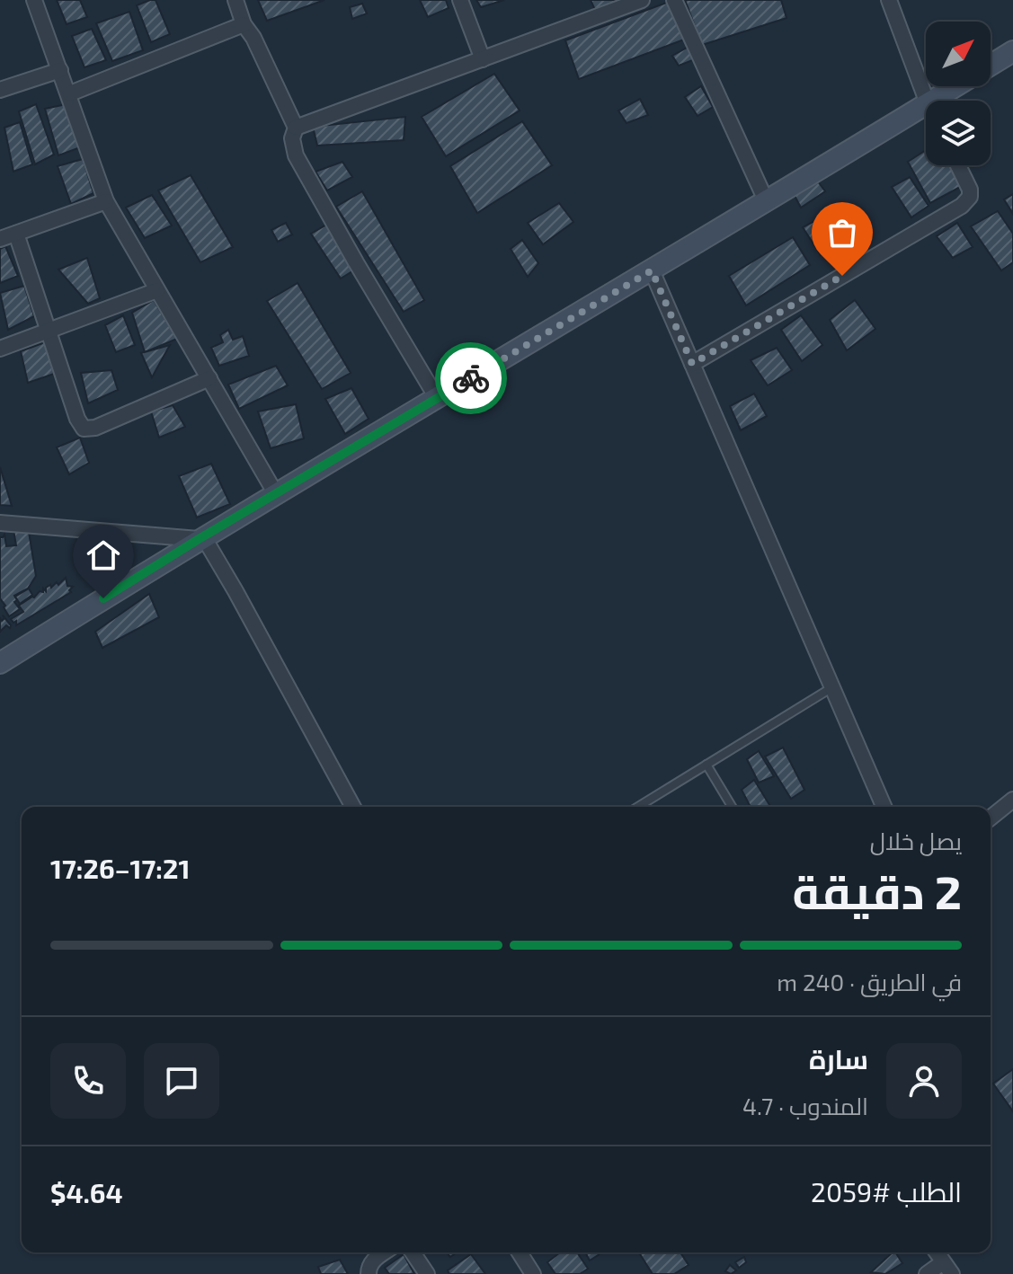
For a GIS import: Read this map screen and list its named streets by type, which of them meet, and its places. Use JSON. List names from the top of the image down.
{
  "north": "top right",
  "page": {
    "heading": ["2 دقيقة", "يصل خلال", "17:21–17:26"],
    "panel": [
      "سارة",
      "المندوب · 4.7",
      "الطلب #2059",
      "$4.64"
    ],
    "bar": "في الطريق · 240 m"
  }
}
